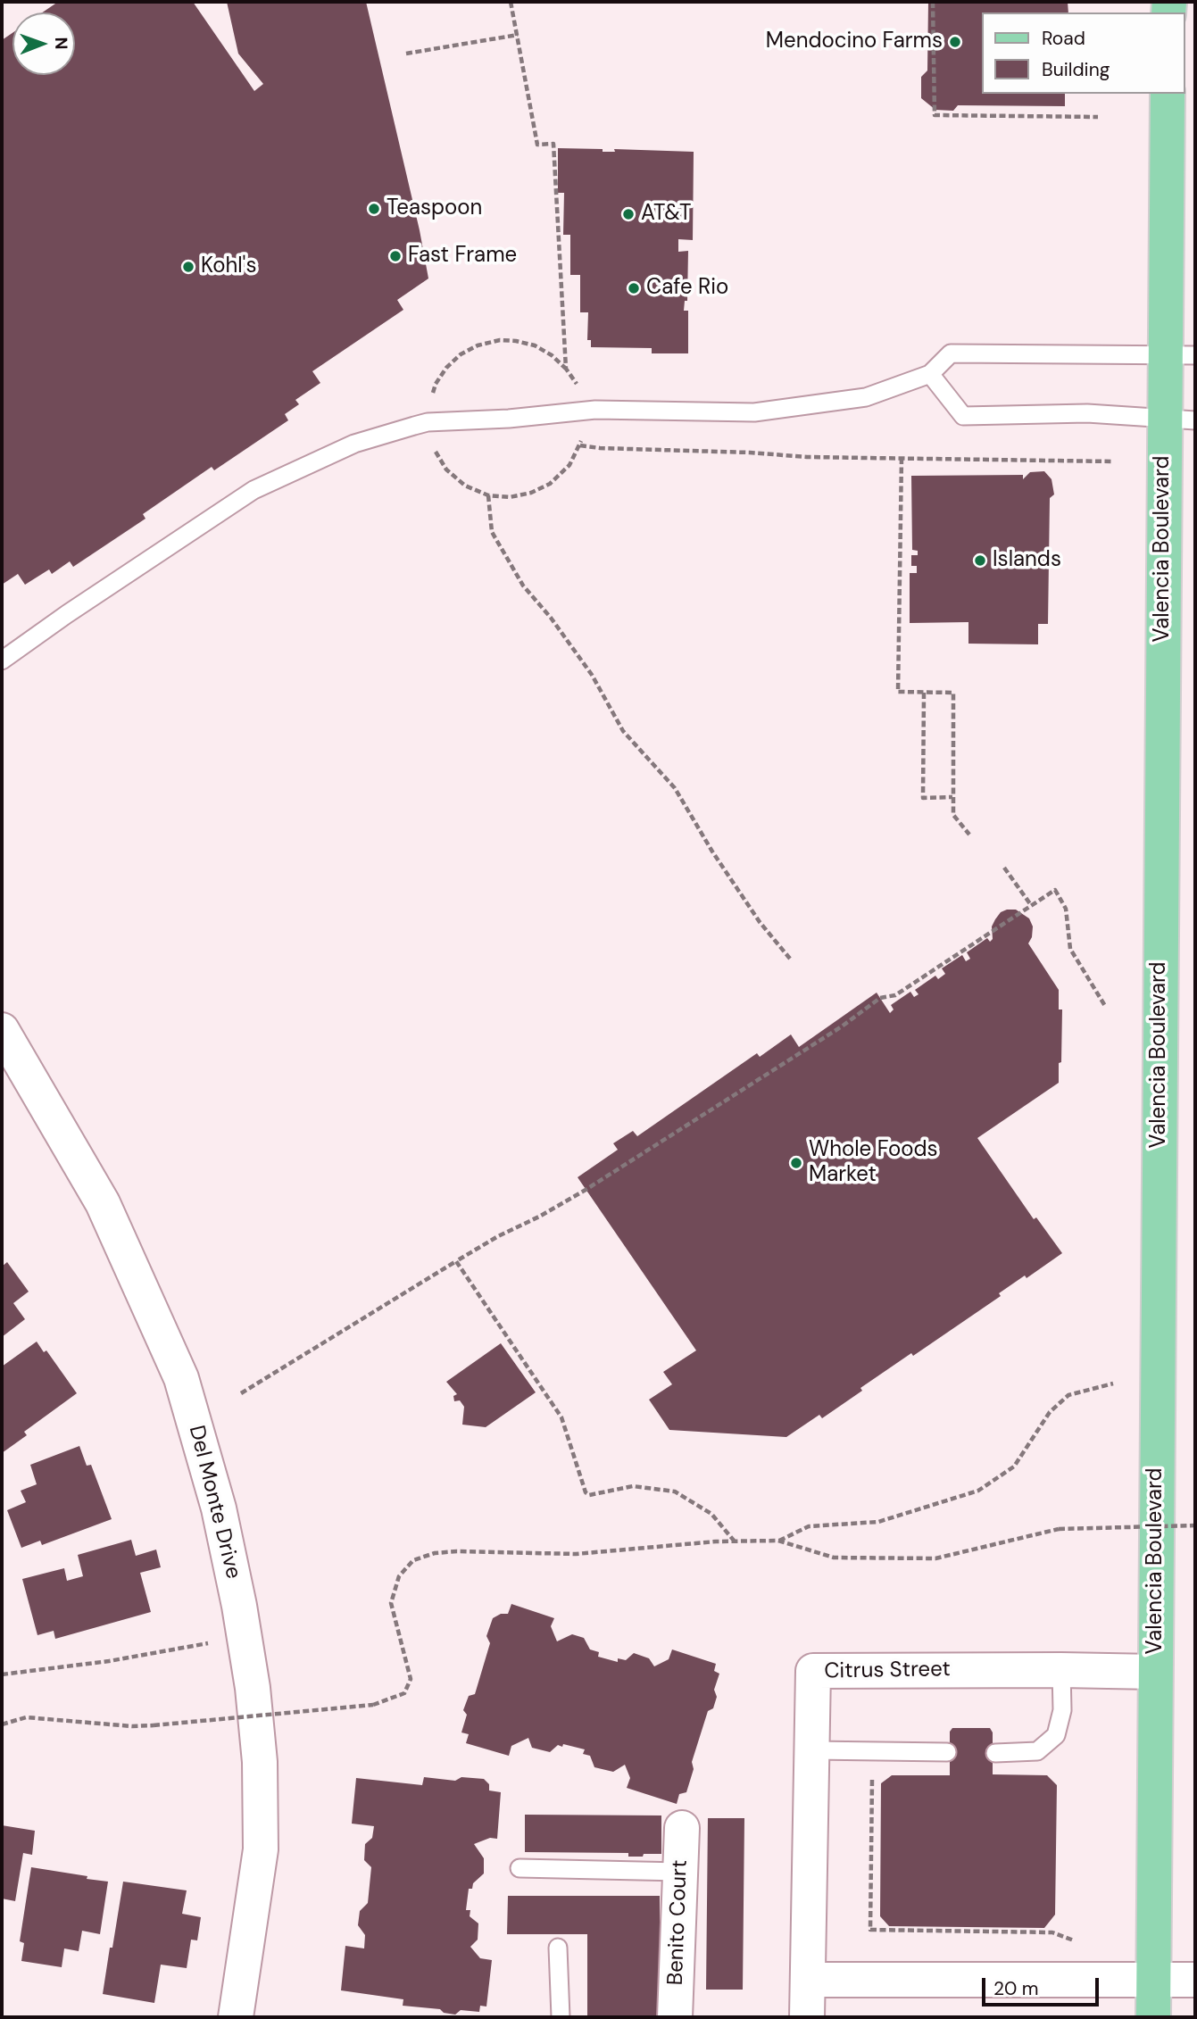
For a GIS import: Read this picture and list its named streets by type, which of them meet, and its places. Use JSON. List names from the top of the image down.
{
  "streets": {
    "main road": ["Valencia Boulevard"],
    "street": ["Del Monte Drive", "Citrus Street", "Benito Court"]
  },
  "crossings": [
    ["Valencia Boulevard", "Citrus Street"]
  ],
  "places": [
    "Mendocino Farms",
    "Teaspoon",
    "AT&T",
    "Fast Frame",
    "Kohl's",
    "Cafe Rio",
    "Islands",
    "Whole Foods Market"
  ],
  "legend": ["Road", "Building"],
  "scale_bar": "20 m",
  "north": "right"
}
